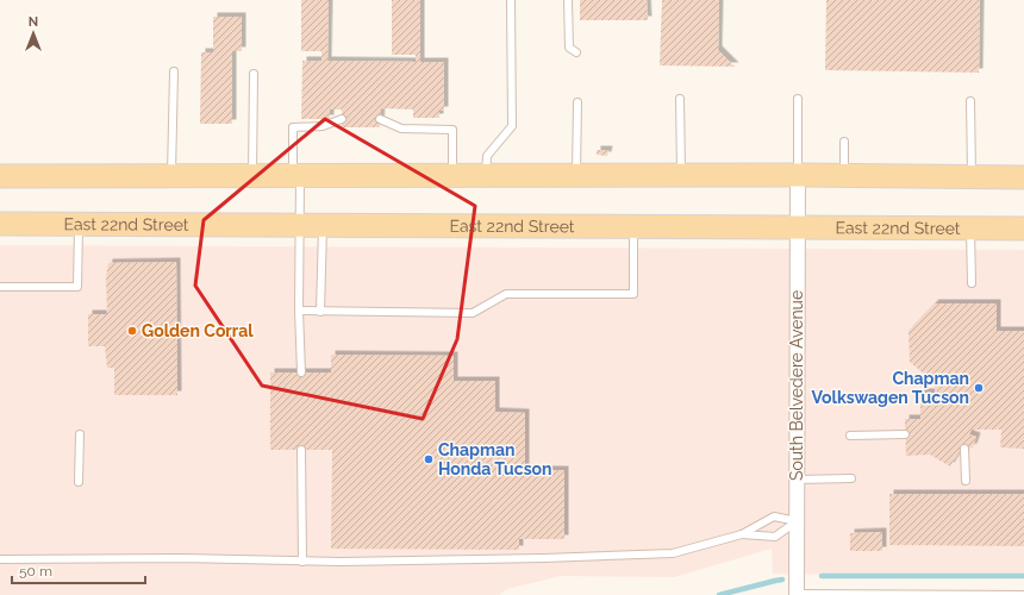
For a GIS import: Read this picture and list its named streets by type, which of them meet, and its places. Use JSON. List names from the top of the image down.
{
  "streets": {
    "main road": ["East 22nd Street"],
    "street": ["South Belvedere Avenue"]
  },
  "crossings": [
    ["East 22nd Street", "South Belvedere Avenue"]
  ],
  "places": ["Golden Corral", "Chapman Volkswagen Tucson", "Chapman Honda Tucson"],
  "scale_bar": "50 m",
  "north": "top"
}
